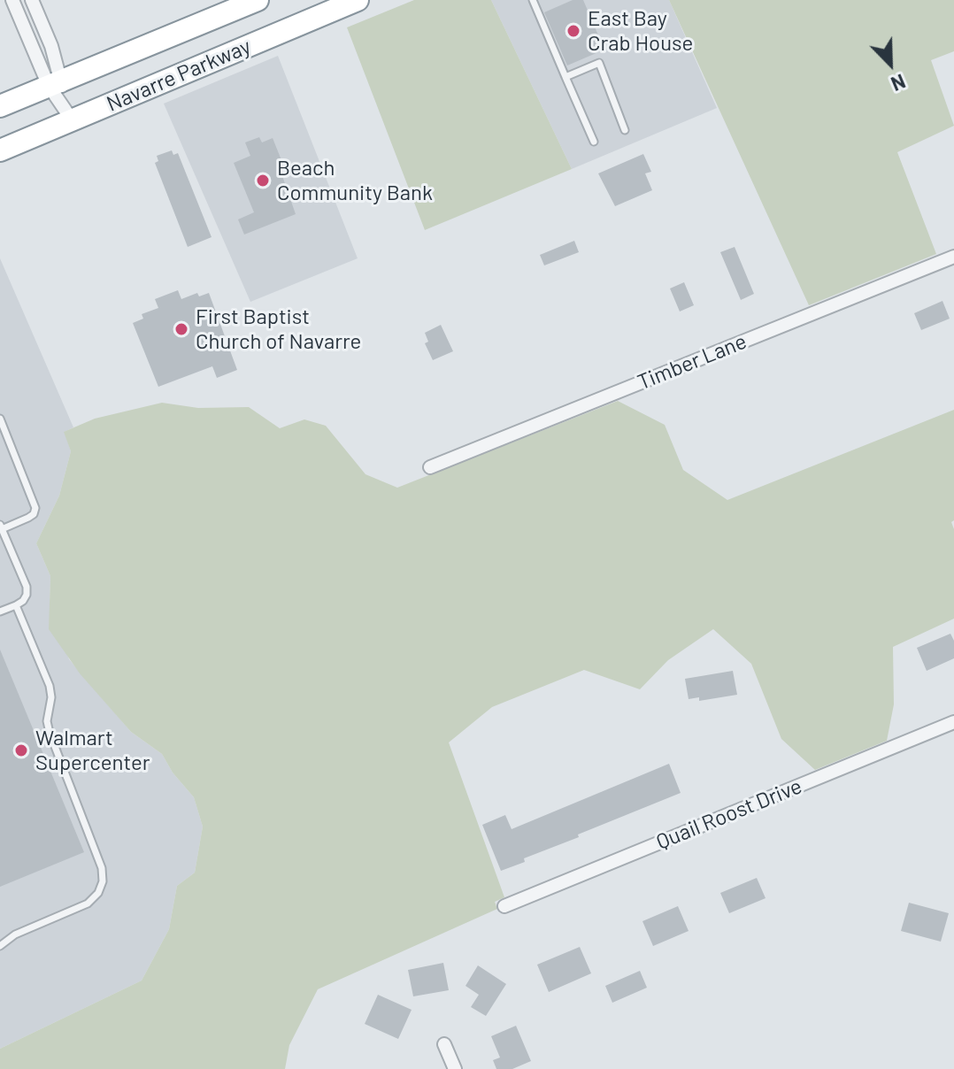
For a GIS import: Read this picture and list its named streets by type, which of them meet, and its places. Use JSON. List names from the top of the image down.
{
  "streets": {
    "highway": ["Navarre Parkway"],
    "street": ["Timber Lane", "Quail Roost Drive"]
  },
  "places": [
    "East Bay Crab House",
    "Beach Community Bank",
    "First Baptist Church of Navarre",
    "Walmart Supercenter"
  ],
  "north": "bottom right"
}
